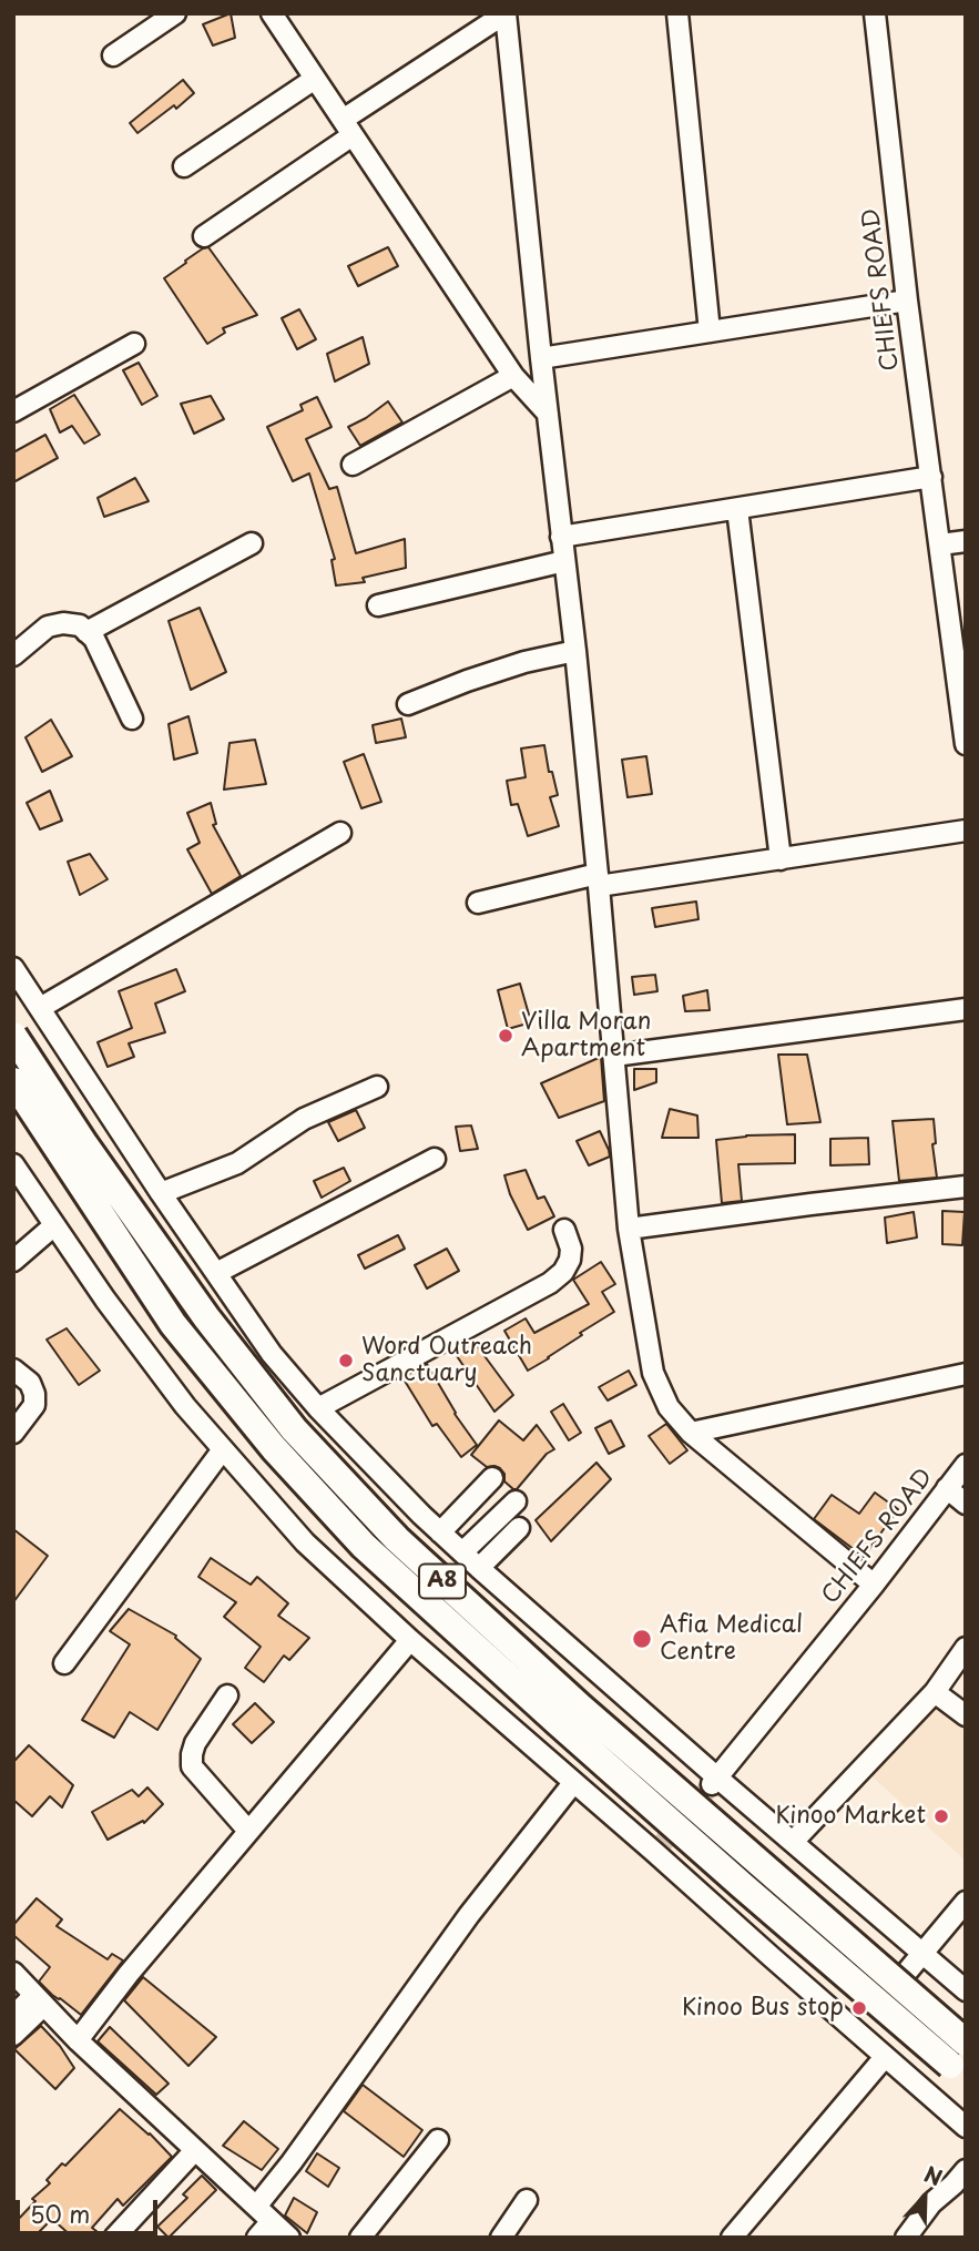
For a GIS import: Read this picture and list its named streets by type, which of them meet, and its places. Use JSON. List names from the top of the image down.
{
  "streets": {
    "highway": ["A8"],
    "street": ["CHIEFS ROAD"]
  },
  "places": [
    "Villa Moran Apartment",
    "Word Outreach Sanctuary",
    "Afia Medical Centre",
    "Kinoo Market",
    "Kinoo Bus stop"
  ],
  "scale_bar": "50 m",
  "north": "top"
}
